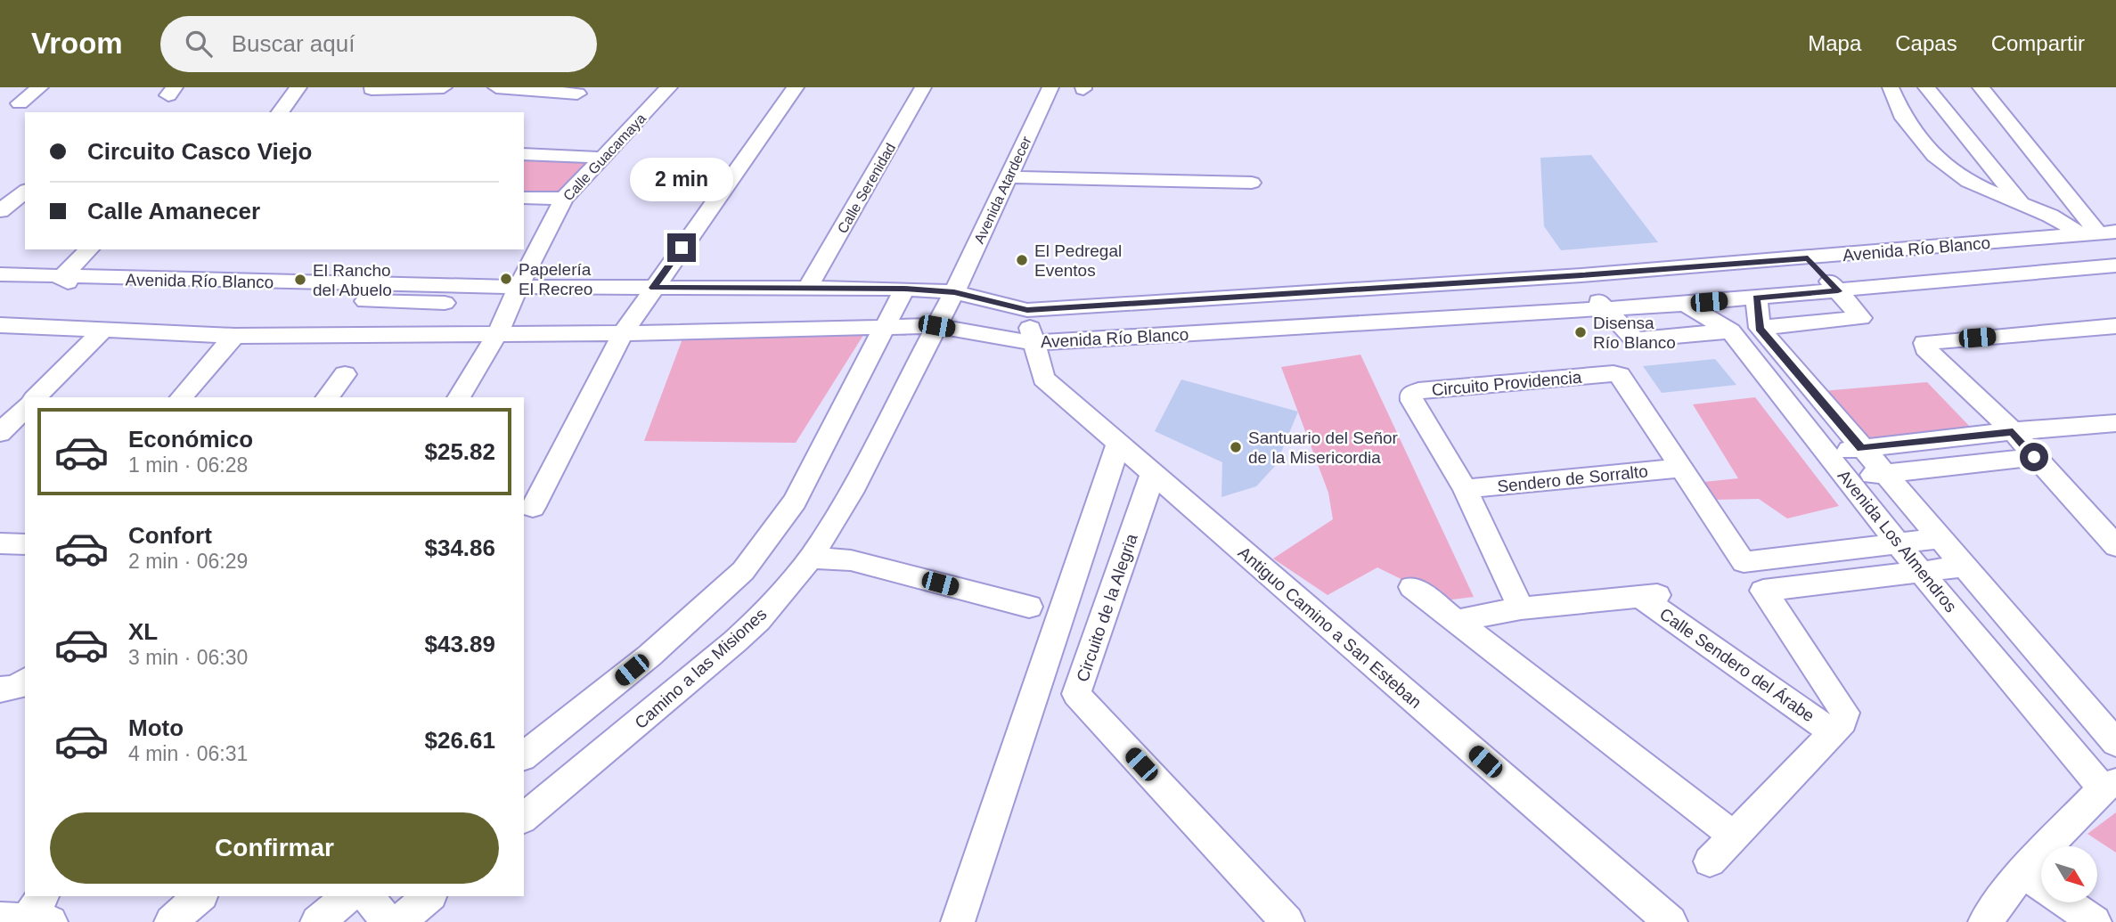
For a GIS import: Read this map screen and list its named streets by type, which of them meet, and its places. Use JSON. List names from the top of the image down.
{
  "streets": {
    "street": [
      "Calle Guacamaya",
      "Calle Serenidad",
      "Avenida Atardecer",
      "Avenida Río Blanco",
      "Circuito Providencia",
      "Sendero de Sorralto",
      "Avenida Los Almendros",
      "Circuito de la Alegria",
      "Antiguo Camino a San Esteban",
      "Calle Sendero del Árabe",
      "Camino a las Misiones"
    ]
  },
  "crossings": [
    ["Calle Guacamaya", "Avenida Río Blanco"],
    ["Calle Serenidad", "Avenida Río Blanco"],
    ["Avenida Atardecer", "Avenida Río Blanco"],
    ["Avenida Atardecer", "Camino a las Misiones"],
    ["Avenida Río Blanco", "Avenida Los Almendros"],
    ["Avenida Río Blanco", "Antiguo Camino a San Esteban"],
    ["Avenida Río Blanco", "Camino a las Misiones"],
    ["Circuito Providencia", "Sendero de Sorralto"],
    ["Circuito Providencia", "Avenida Los Almendros"],
    ["Circuito Providencia", "Calle Sendero del Árabe"],
    ["Circuito de la Alegria", "Antiguo Camino a San Esteban"]
  ],
  "places": [
    "El Pedregal Eventos",
    "Papelería El Recreo",
    "El Rancho del Abuelo",
    "Disensa Río Blanco",
    "Santuario del Señor de la Misericordia"
  ],
  "north": "bottom right",
  "page": {
    "header": "Vroom",
    "search": "Buscar aquí",
    "nav": ["Mapa", "Capas", "Compartir"],
    "banner": ["Circuito Casco Viejo", "Calle Amanecer"],
    "bubble": "2 min",
    "list": [
      {
        "name": "Económico",
        "note": "1 min · 06:28",
        "value": "$25.82"
      },
      {
        "name": "Confort",
        "note": "2 min · 06:29",
        "value": "$34.86"
      },
      {
        "name": "XL",
        "note": "3 min · 06:30",
        "value": "$43.89"
      },
      {
        "name": "Moto",
        "note": "4 min · 06:31",
        "value": "$26.61"
      }
    ],
    "buttons": "Confirmar"
  }
}
